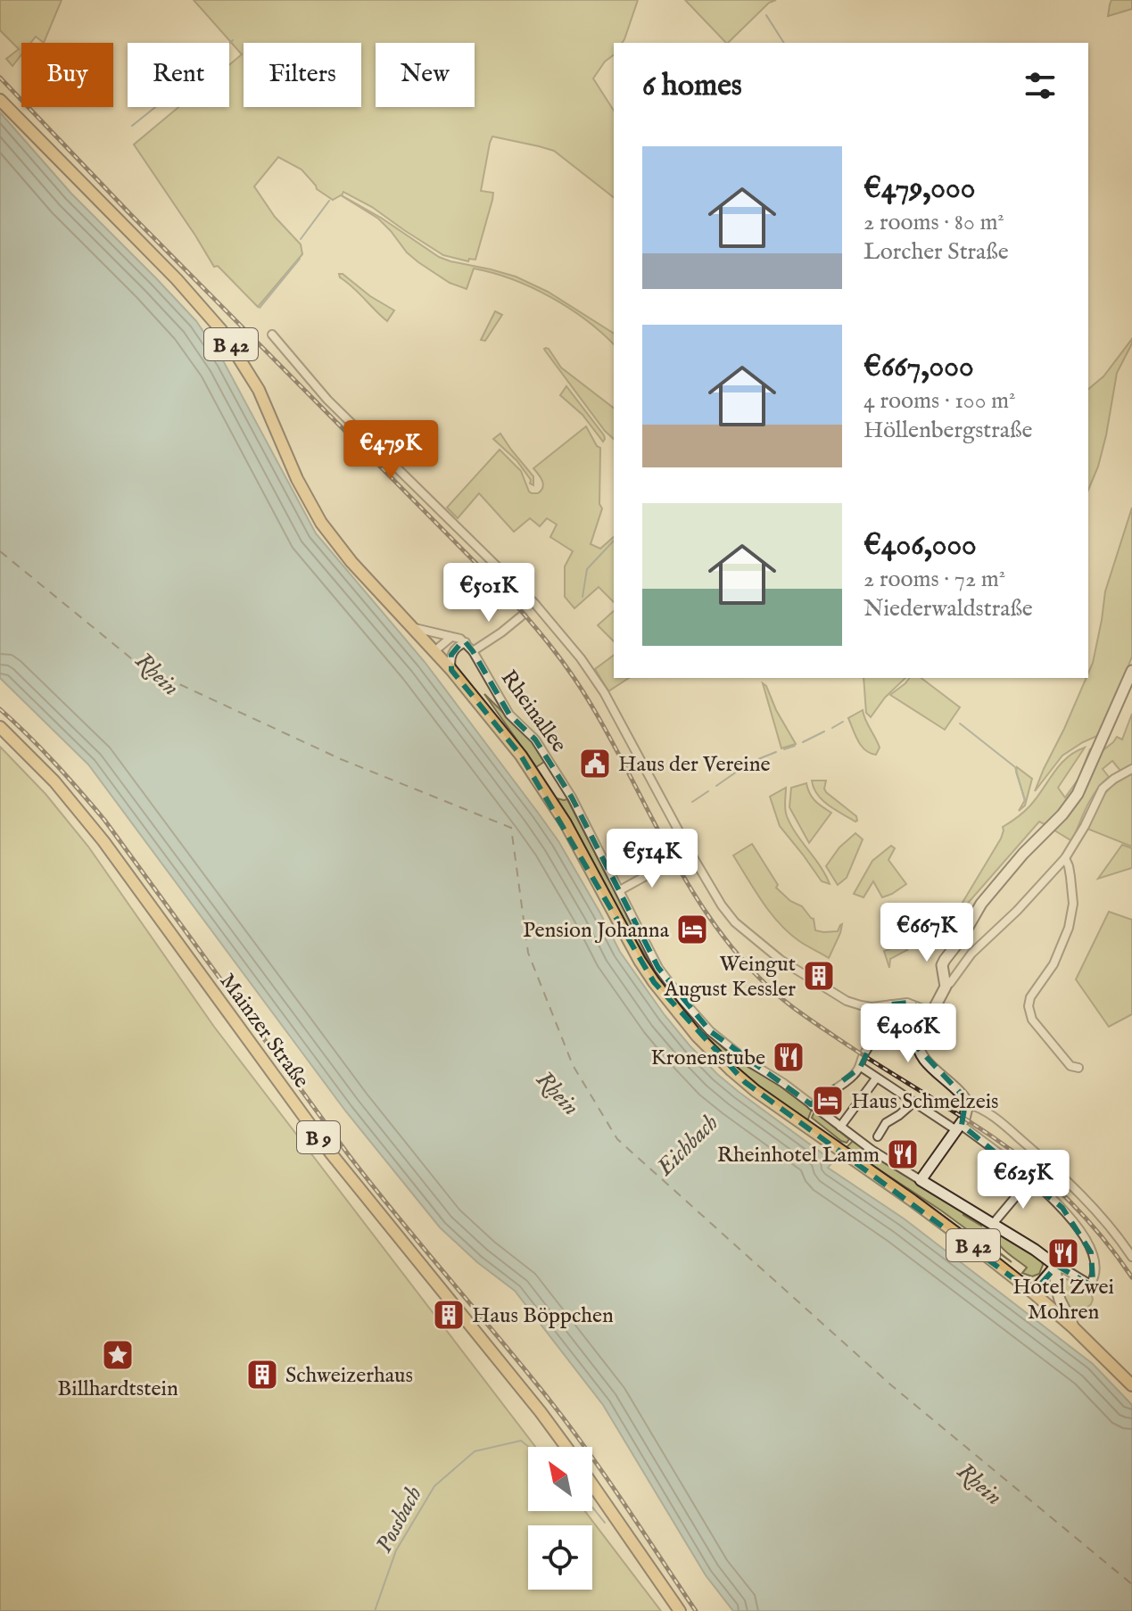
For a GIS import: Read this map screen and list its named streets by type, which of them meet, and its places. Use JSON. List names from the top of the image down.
{
  "streets": {
    "main road": ["B 42", "Mainzer Straße", "B 9"],
    "street": ["Rheinallee"]
  },
  "water": ["Rhein", "Eichbach", "Possbach"],
  "places": {
    "public building": ["Haus der Vereine"],
    "hotel": ["Pension Johanna", "Haus Schmelzeis"],
    "building": ["Weingut August Kessler", "Haus Böppchen", "Schweizerhaus"],
    "restaurant": ["Kronenstube", "Rheinhotel Lamm", "Hotel Zwei Mohren"],
    "place": ["Billhardtstein"]
  },
  "north": "top left",
  "page": {
    "chip": [
      "Buy",
      "Rent",
      "Filters",
      "New"
    ],
    "heading": "6 homes",
    "list": [
      {
        "name": "€479,000",
        "note": "2 rooms · 80 m² · Lorcher Straße"
      },
      {
        "name": "€667,000",
        "note": "4 rooms · 100 m² · Höllenbergstraße"
      },
      {
        "name": "€406,000",
        "note": "2 rooms · 72 m² · Niederwaldstraße"
      }
    ],
    "price": [
      "€479K",
      "€501K",
      "€514K",
      "€667K",
      "€406K",
      "€625K"
    ]
  }
}
